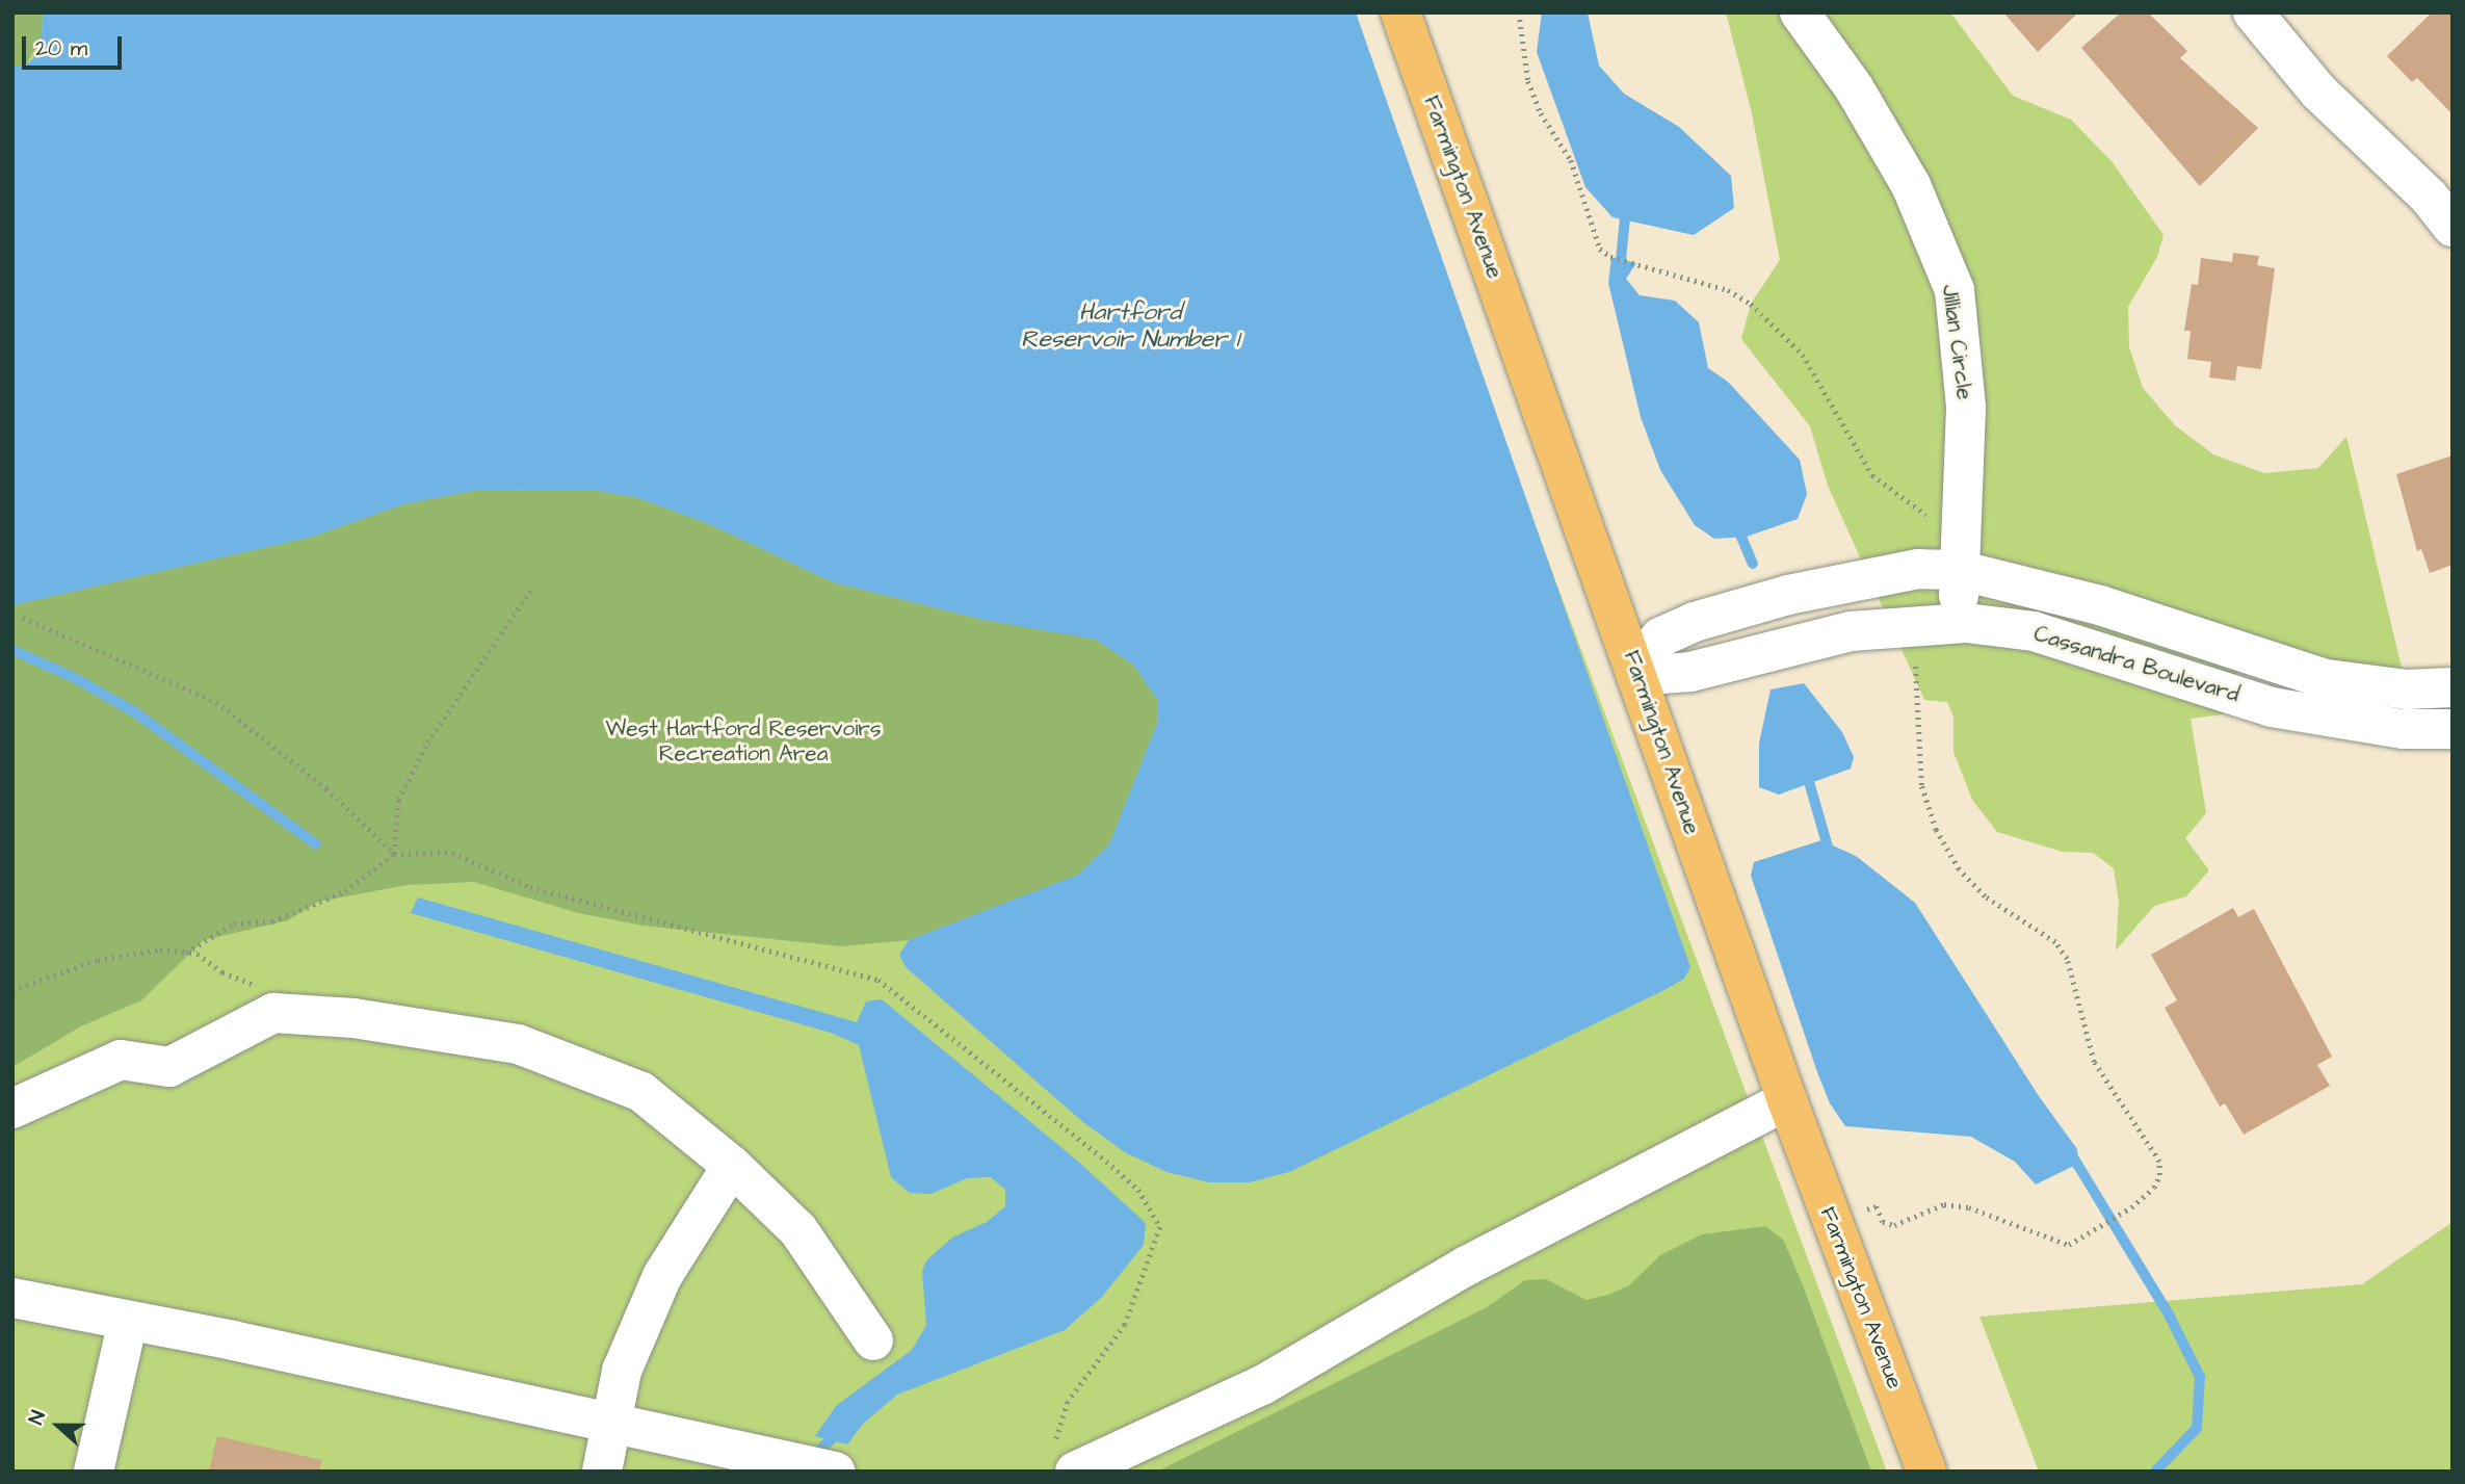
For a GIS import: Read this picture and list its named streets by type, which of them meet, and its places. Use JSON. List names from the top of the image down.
{
  "streets": {
    "main road": ["Farmington Avenue"],
    "street": ["Jillian Circle", "Cassandra Boulevard"]
  },
  "crossings": [
    ["Farmington Avenue", "Cassandra Boulevard"],
    ["Jillian Circle", "Cassandra Boulevard"]
  ],
  "water": ["Hartford Reservoir Number 1"],
  "parks": ["West Hartford Reservoirs Recreation Area"],
  "scale_bar": "20 m",
  "north": "left"
}
